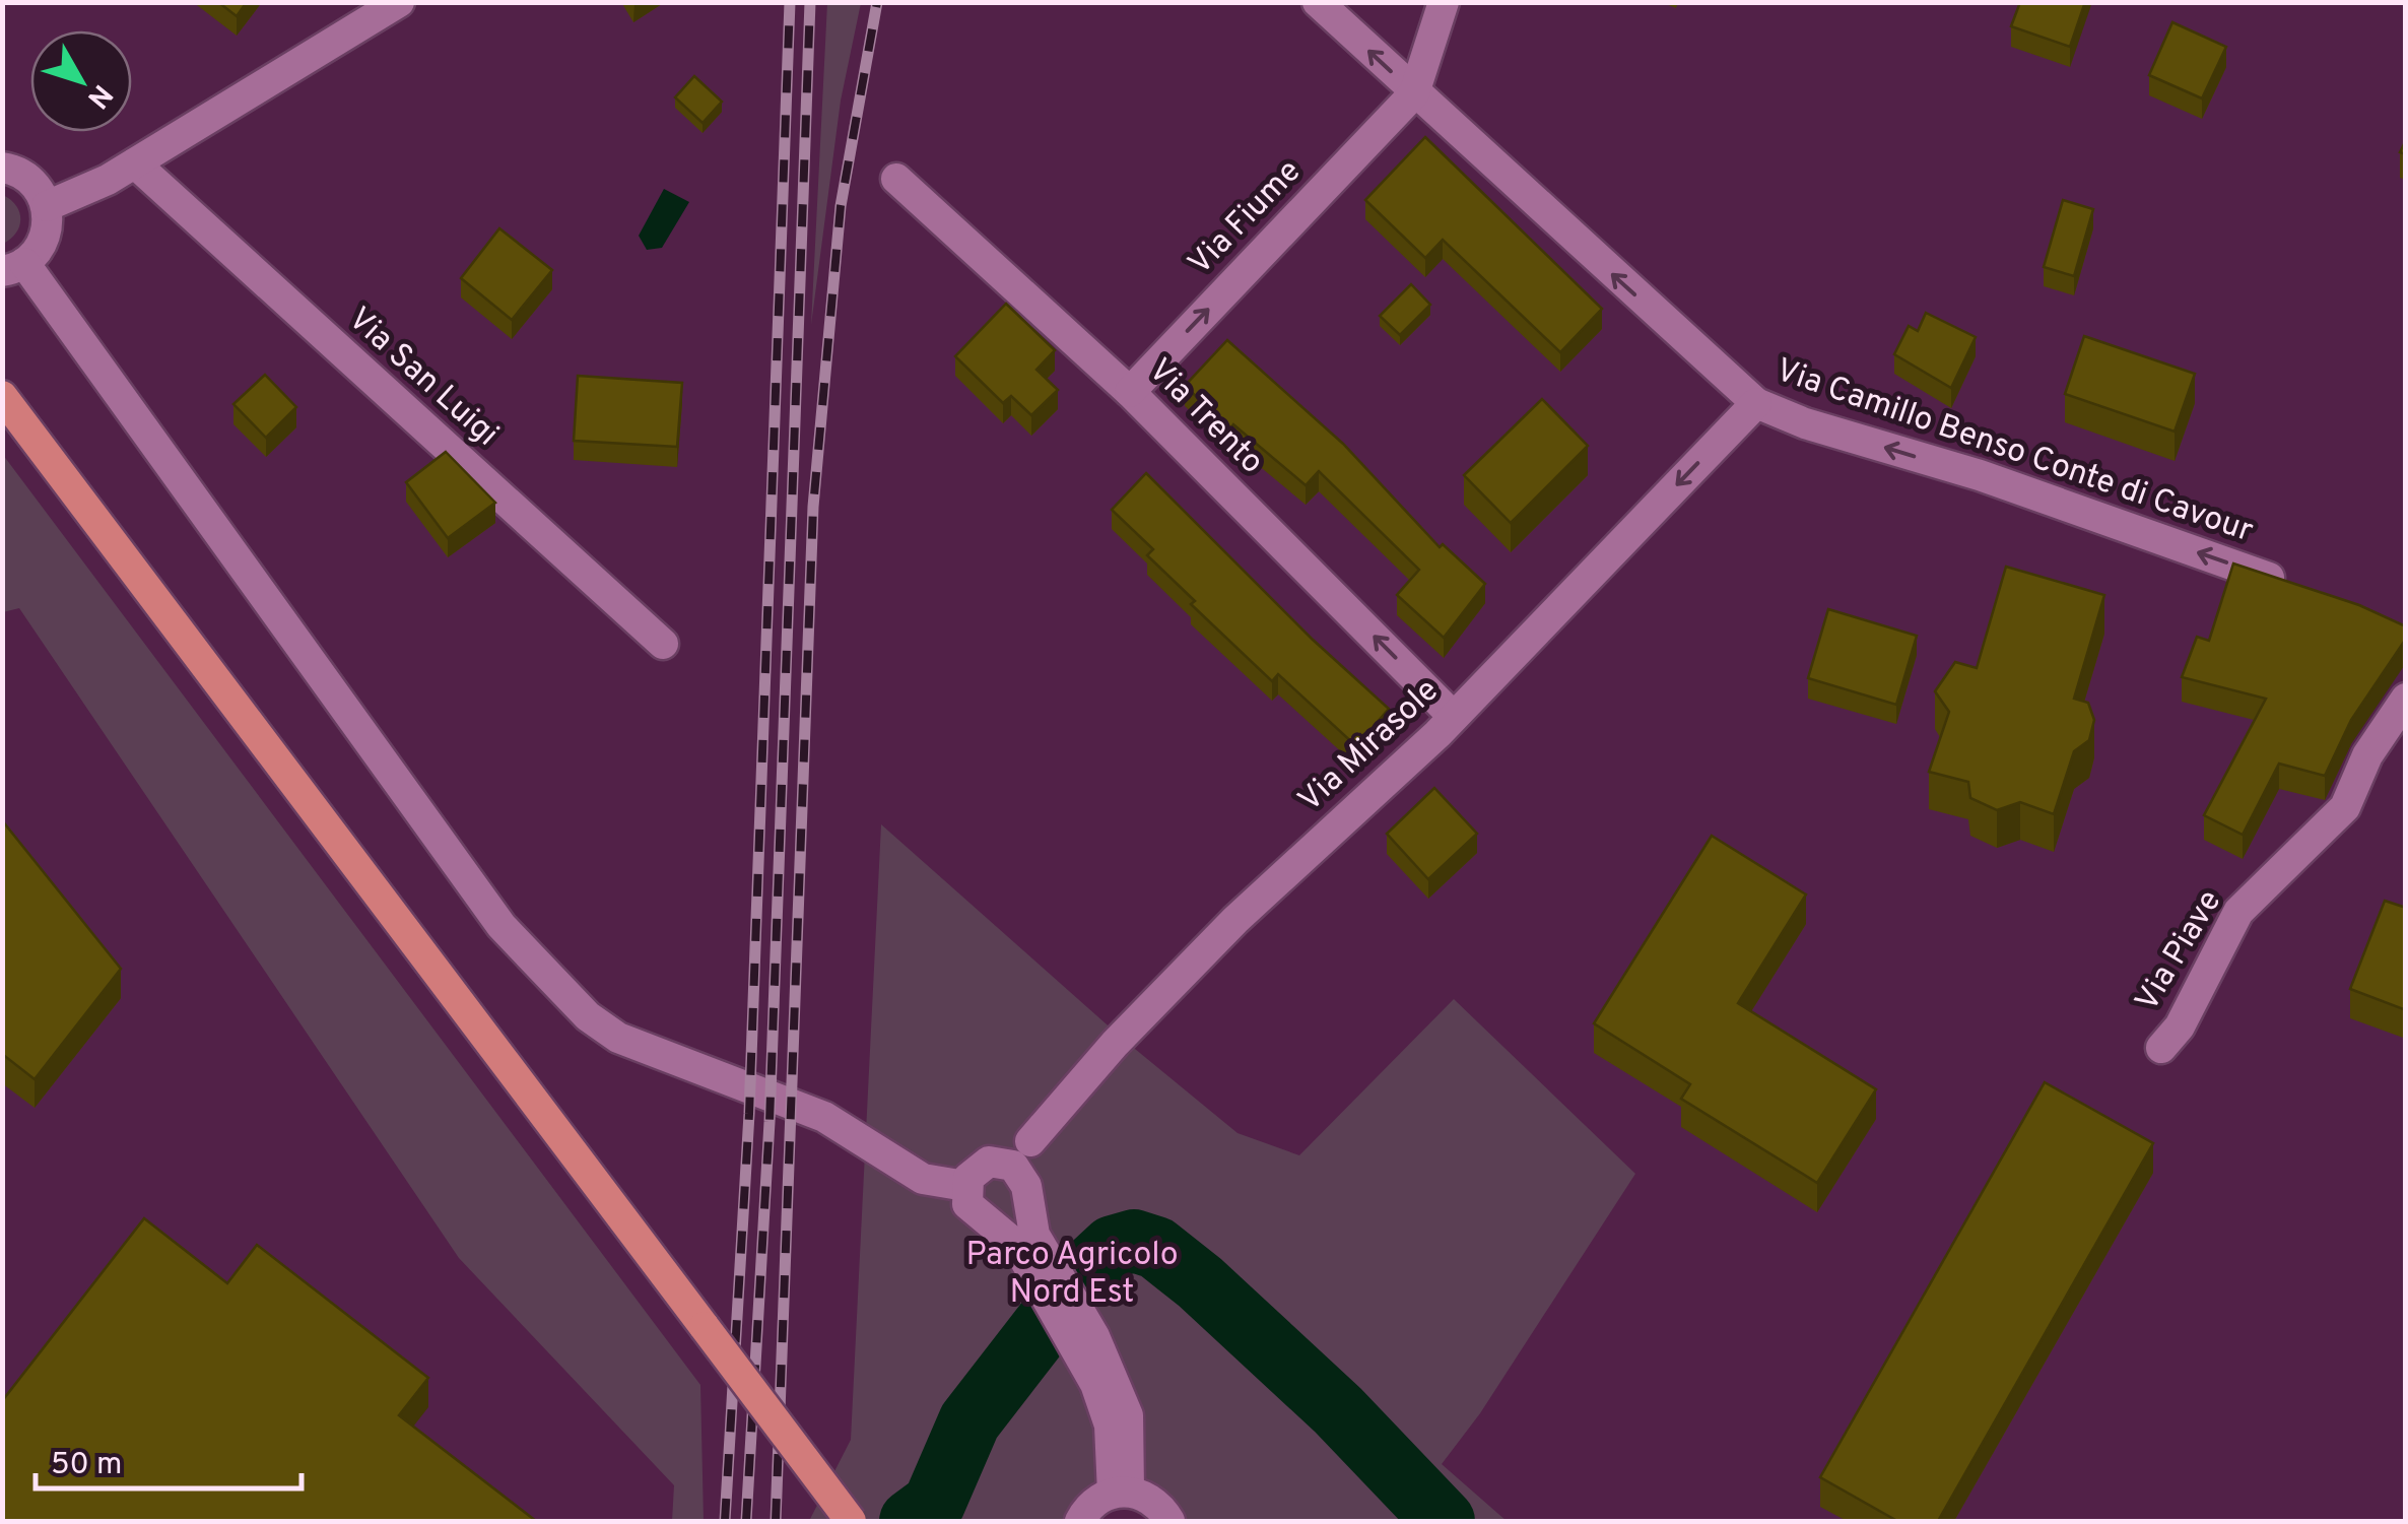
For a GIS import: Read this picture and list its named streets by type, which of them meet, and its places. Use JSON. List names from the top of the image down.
{
  "streets": {
    "street": [
      "Via Fiume",
      "Via San Luigi",
      "Via Trento",
      "Via Camillo Benso Conte di Cavour",
      "Via Mirasole",
      "Via Piave"
    ]
  },
  "crossings": [
    ["Via Fiume", "Via Trento"],
    ["Via Fiume", "Via Camillo Benso Conte di Cavour"],
    ["Via Trento", "Via Mirasole"],
    ["Via Camillo Benso Conte di Cavour", "Via Mirasole"]
  ],
  "one_way": [
    "Via Fiume",
    "Via Trento",
    "Via Camillo Benso Conte di Cavour",
    "Via Mirasole"
  ],
  "parks": ["Parco Agricolo Nord Est"],
  "scale_bar": "50 m",
  "north": "bottom right"
}
